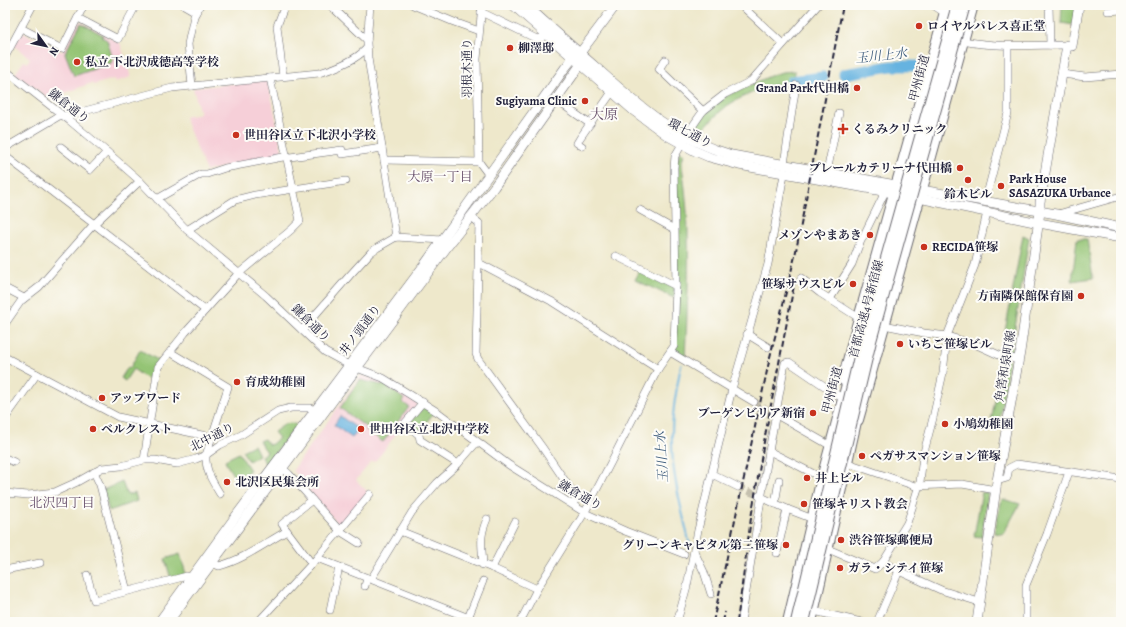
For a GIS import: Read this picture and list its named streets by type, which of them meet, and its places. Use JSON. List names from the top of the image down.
{
  "streets": {
    "highway": ["甲州街道", "首都高速4号新宿線"],
    "main road": ["環七通り", "井ノ頭通り", "角筈和泉町線"],
    "street": ["羽根木通り", "鎌倉通り", "北中通り"]
  },
  "crossings": [
    ["鎌倉通り", "井ノ頭通り"],
    ["環七通り", "井ノ頭通り"],
    ["井ノ頭通り", "北中通り"]
  ],
  "districts": ["大原", "大原一丁目", "北沢四丁目"],
  "water": ["玉川上水"],
  "places": {
    "other": [
      "ロイヤルパレス喜正堂",
      "柳澤邸",
      "私立 下北沢成徳高等学校",
      "Grand Park代田橋",
      "Sugiyama Clinic",
      "世田谷区立下北沢小学校",
      "プレールカテリーナ代田橋",
      "鈴木ビル",
      "Park House SASAZUKA Urbance",
      "メゾンやまあき",
      "RECIDA笹塚",
      "笹塚サウスビル",
      "方南隣保館保育園",
      "いちご笹塚ビル",
      "育成幼稚園",
      "アップワード",
      "ブーゲンビリア新宿",
      "小鳩幼稚園",
      "ベルクレスト",
      "世田谷区立北沢中学校",
      "ペガサスマンション笹塚",
      "井上ビル",
      "北沢区民集会所",
      "笹塚キリスト教会",
      "渋谷笹塚郵便局",
      "グリーンキャピタル第二笹塚",
      "ガラ・シテイ笹塚"
    ],
    "health": ["くるみクリニック"]
  },
  "north": "bottom right"
}
